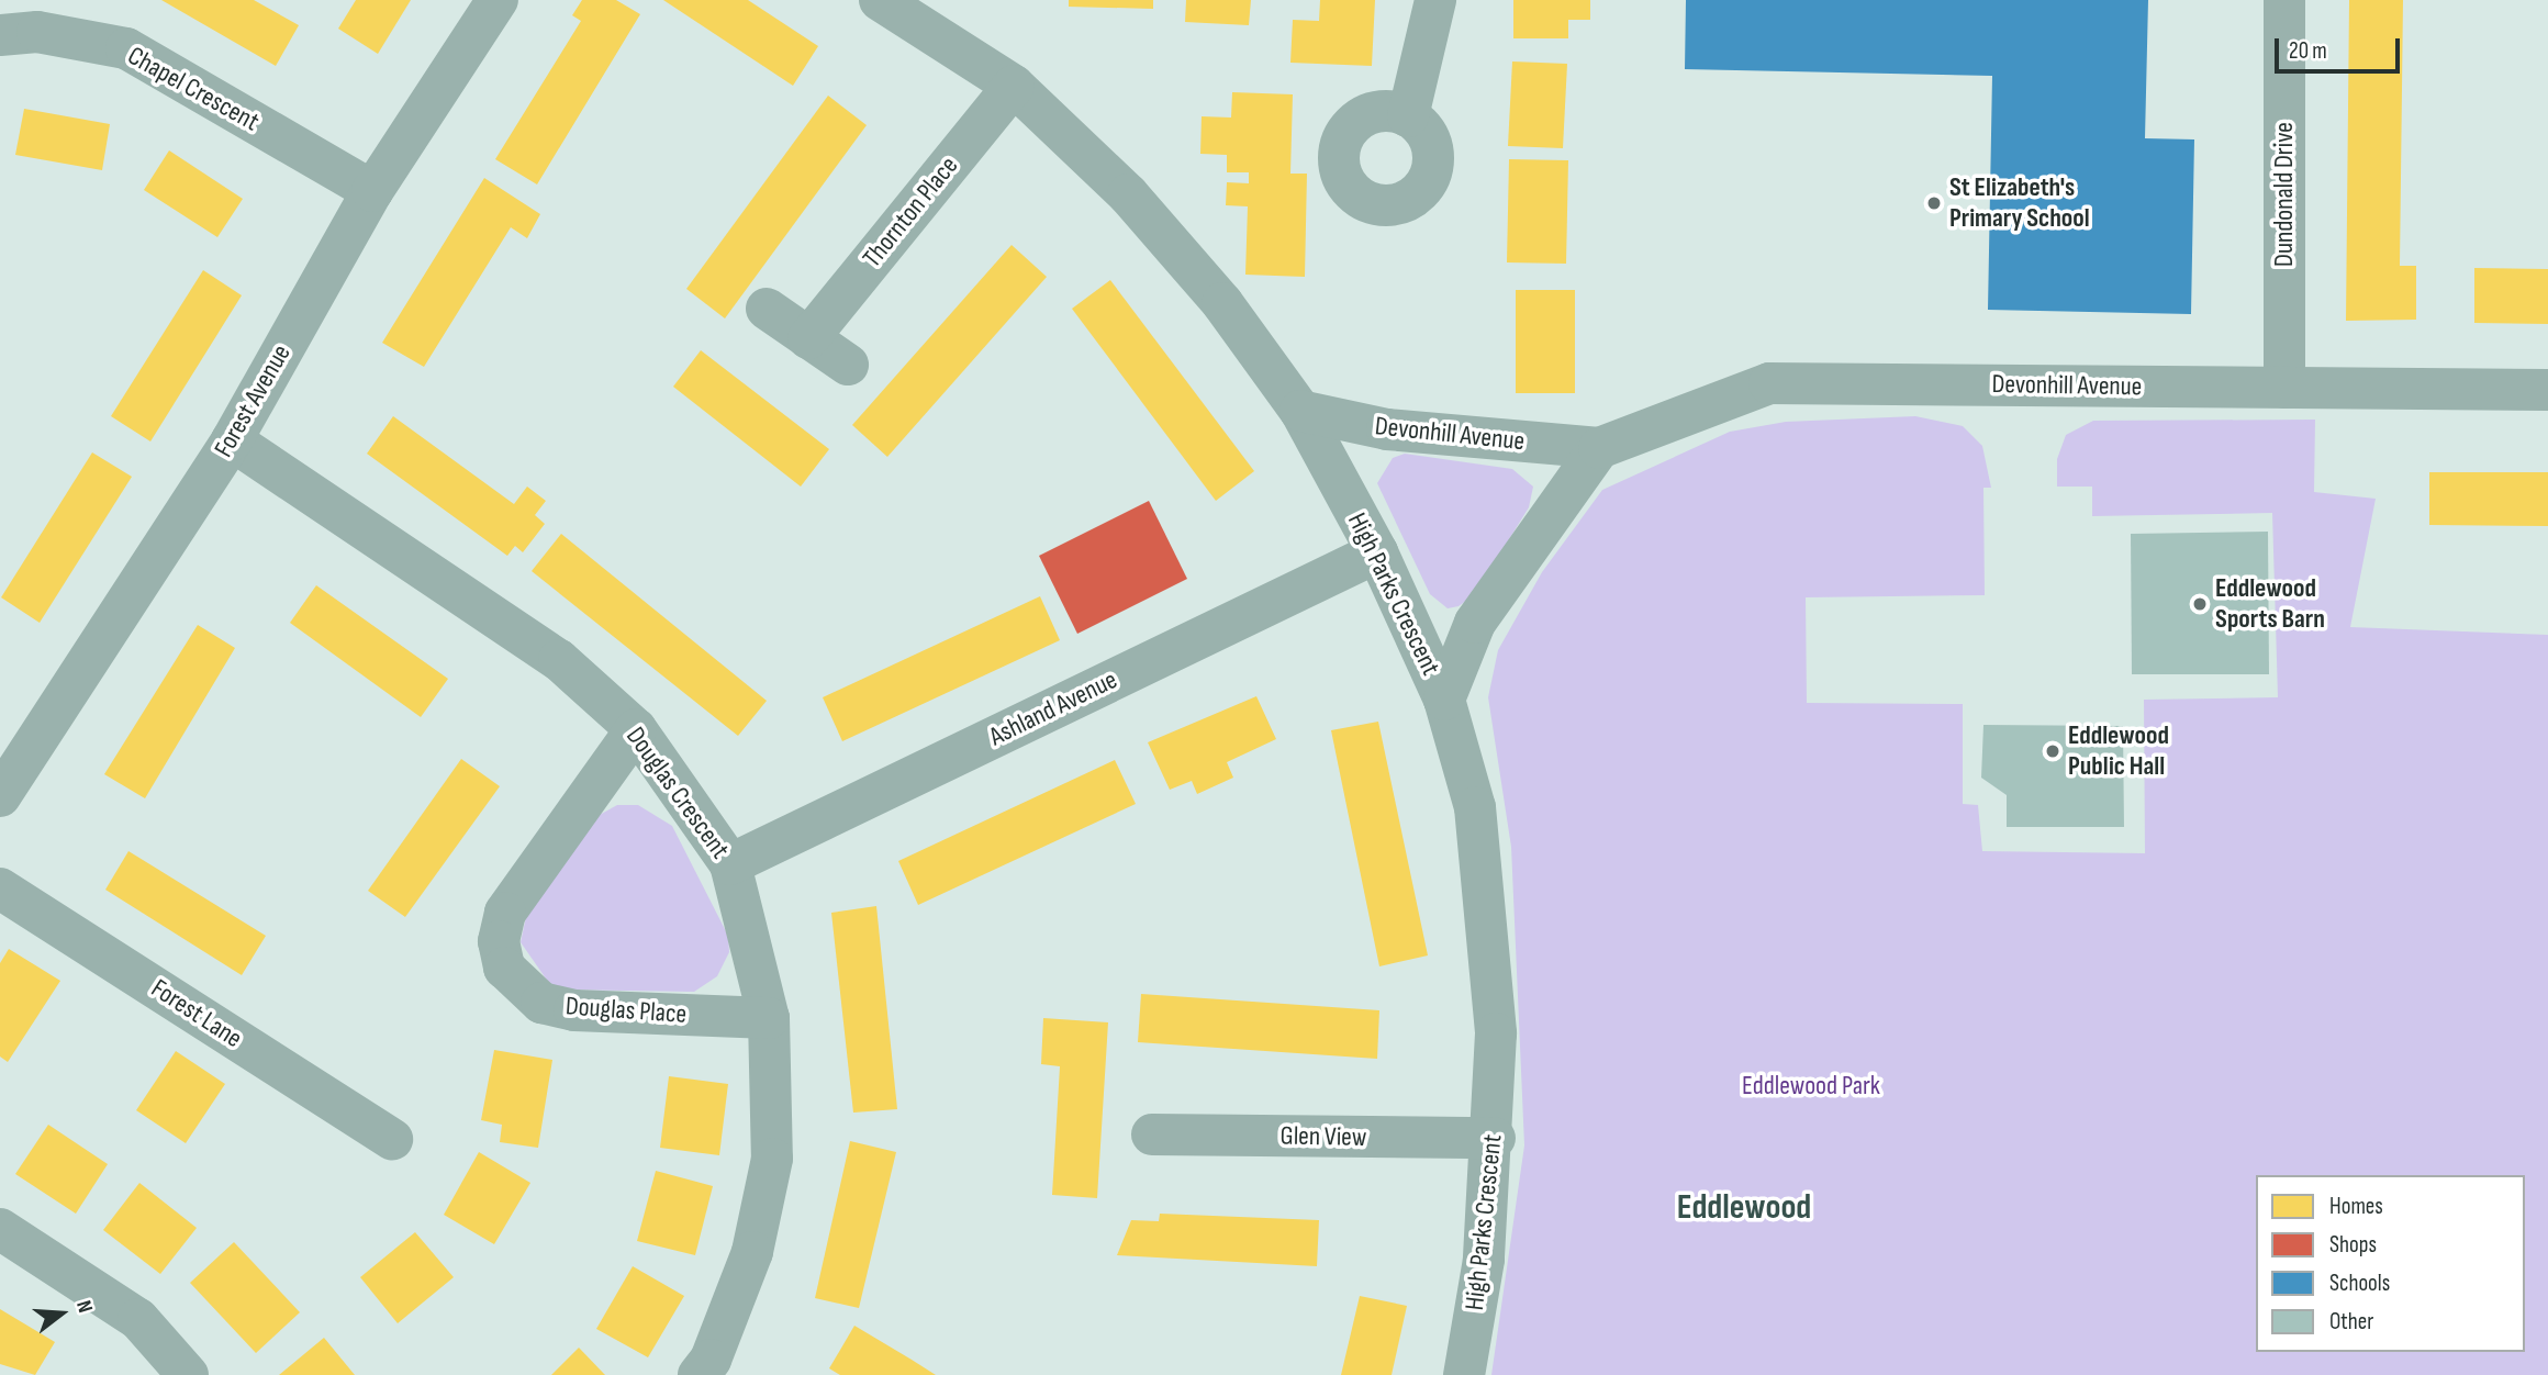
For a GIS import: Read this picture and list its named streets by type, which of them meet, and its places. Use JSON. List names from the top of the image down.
{
  "streets": {
    "street": [
      "Chapel Crescent",
      "Dundonald Drive",
      "Thornton Place",
      "Devonhill Avenue",
      "Forest Avenue",
      "High Parks Crescent",
      "Ashland Avenue",
      "Douglas Crescent",
      "Douglas Place",
      "Forest Lane",
      "Glen View"
    ]
  },
  "crossings": [
    ["Chapel Crescent", "Forest Avenue"],
    ["Dundonald Drive", "Devonhill Avenue"],
    ["Thornton Place", "High Parks Crescent"],
    ["Devonhill Avenue", "High Parks Crescent"],
    ["Forest Avenue", "Douglas Crescent"],
    ["High Parks Crescent", "Ashland Avenue"],
    ["High Parks Crescent", "Glen View"],
    ["Ashland Avenue", "Douglas Crescent"],
    ["Douglas Crescent", "Douglas Place"]
  ],
  "districts": ["Eddlewood"],
  "parks": ["Eddlewood Park"],
  "places": ["St Elizabeth's Primary School", "Eddlewood Sports Barn", "Eddlewood Public Hall"],
  "legend": [
    "Homes",
    "Shops",
    "Schools",
    "Other"
  ],
  "scale_bar": "20 m",
  "north": "right"
}
